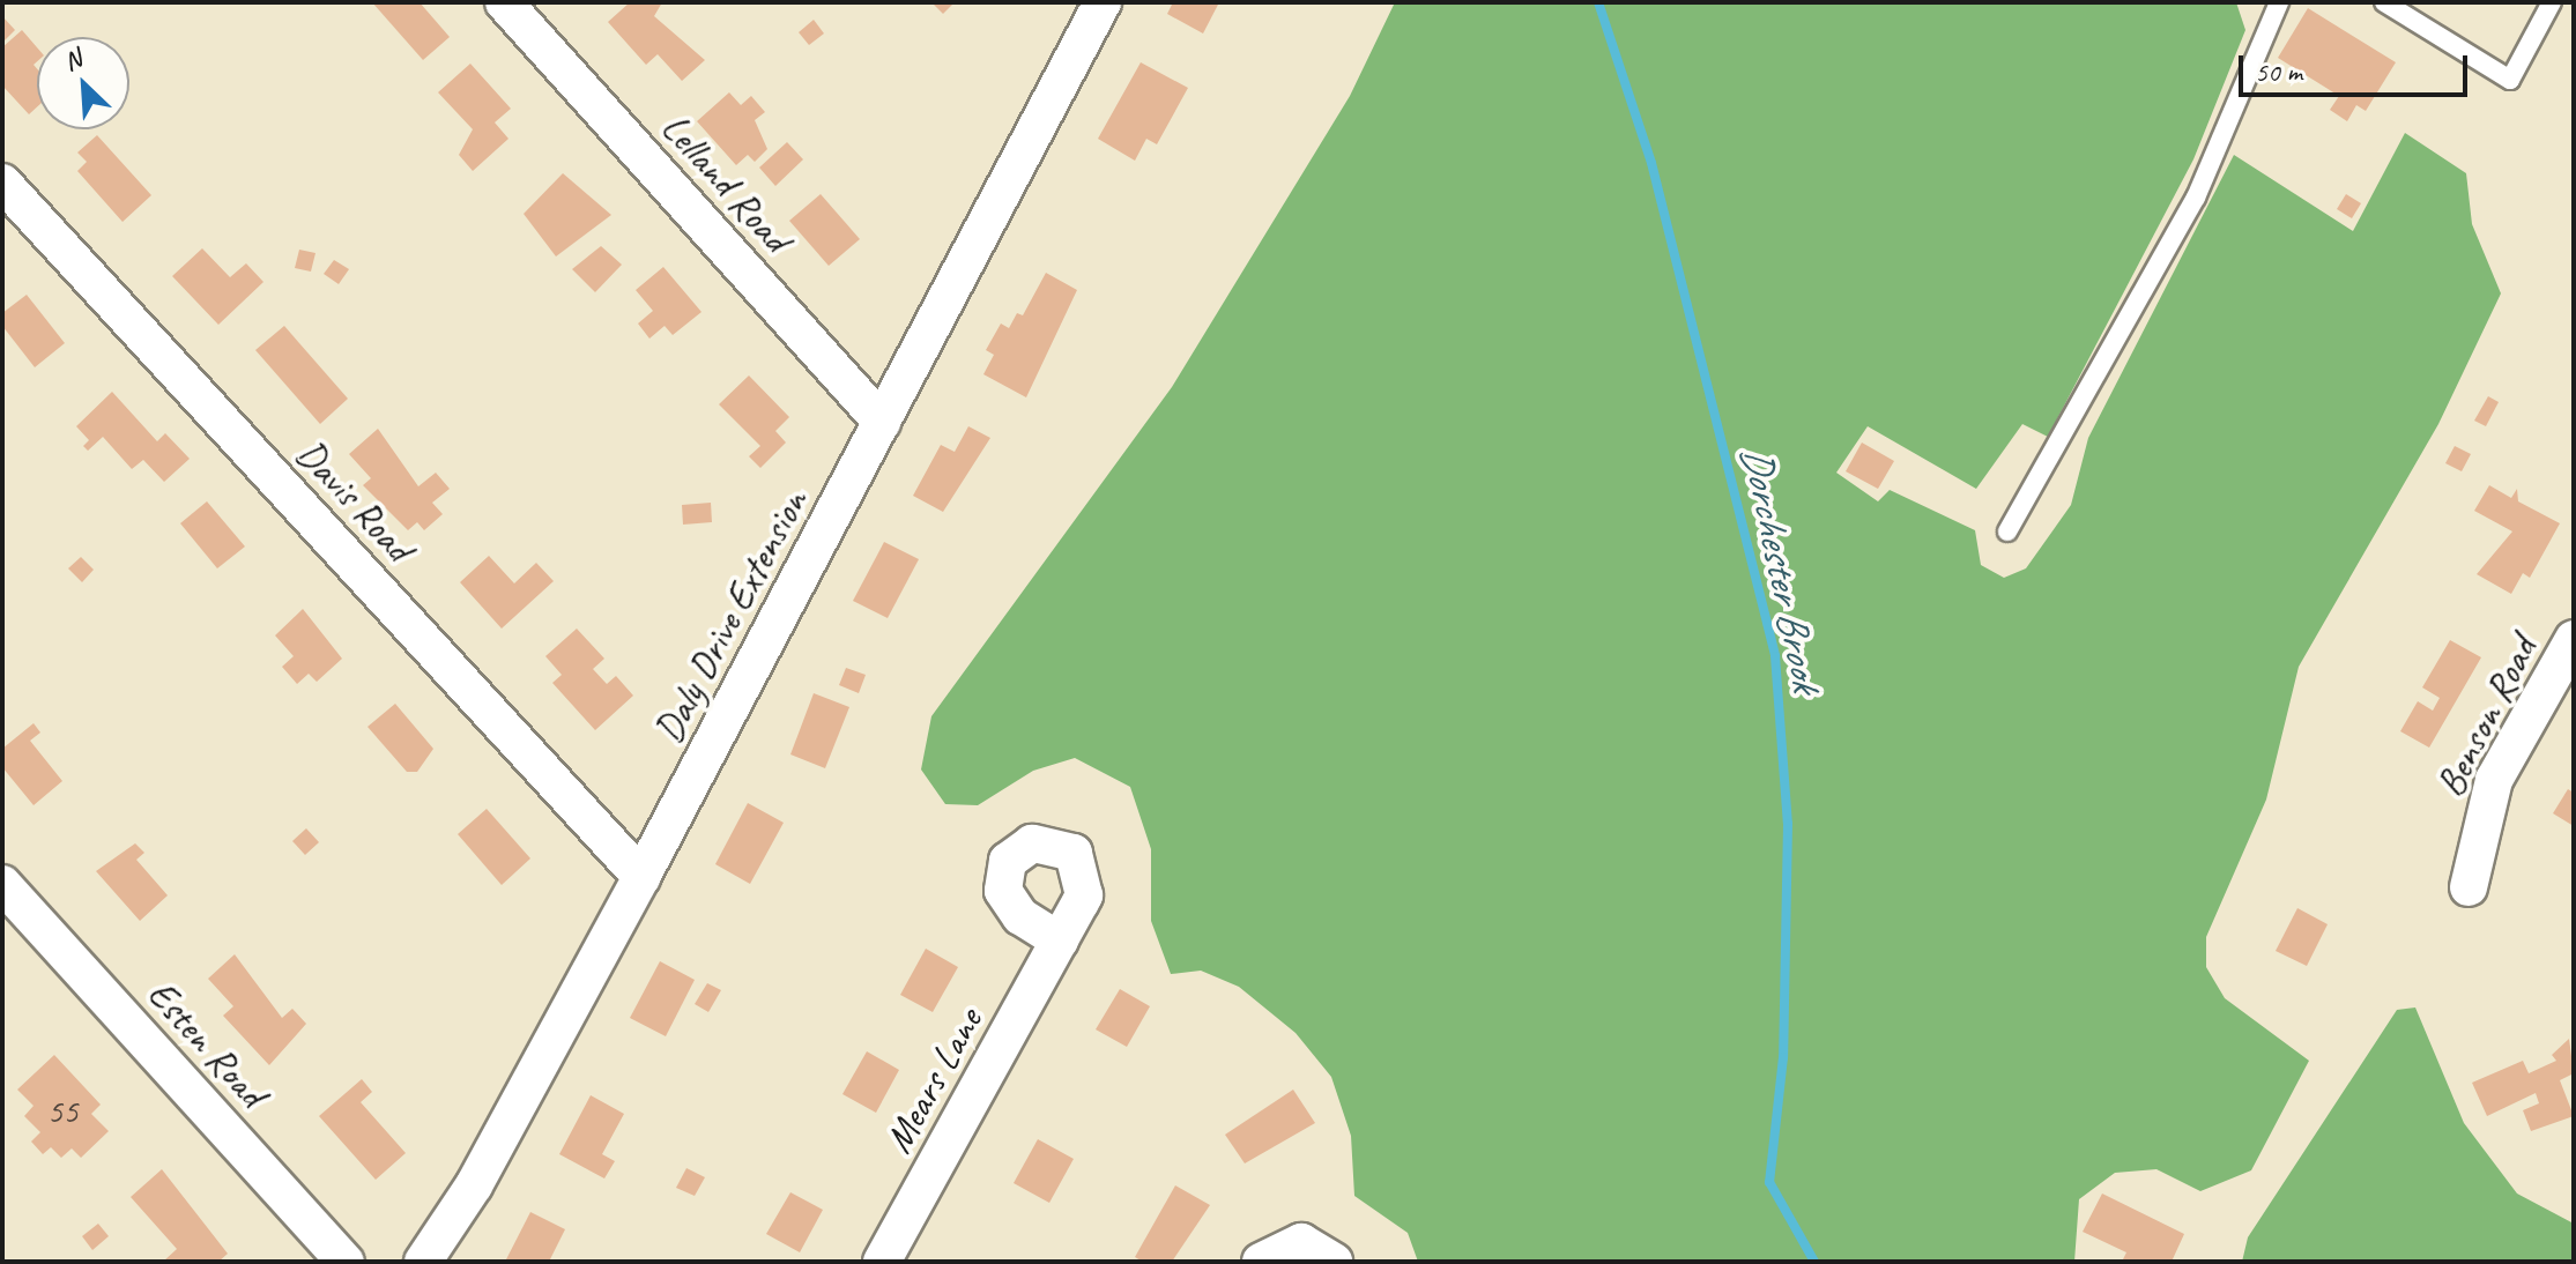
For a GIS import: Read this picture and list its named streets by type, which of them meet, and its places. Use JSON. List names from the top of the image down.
{
  "streets": {
    "street": [
      "Lelland Road",
      "Davis Road",
      "Daly Drive Extension",
      "Benson Road",
      "Esten Road",
      "Mears Lane"
    ]
  },
  "crossings": [
    ["Lelland Road", "Daly Drive Extension"],
    ["Davis Road", "Daly Drive Extension"]
  ],
  "water": ["Dorchester Brook"],
  "house_numbers": ["55"],
  "scale_bar": "50 m",
  "north": "top left"
}
